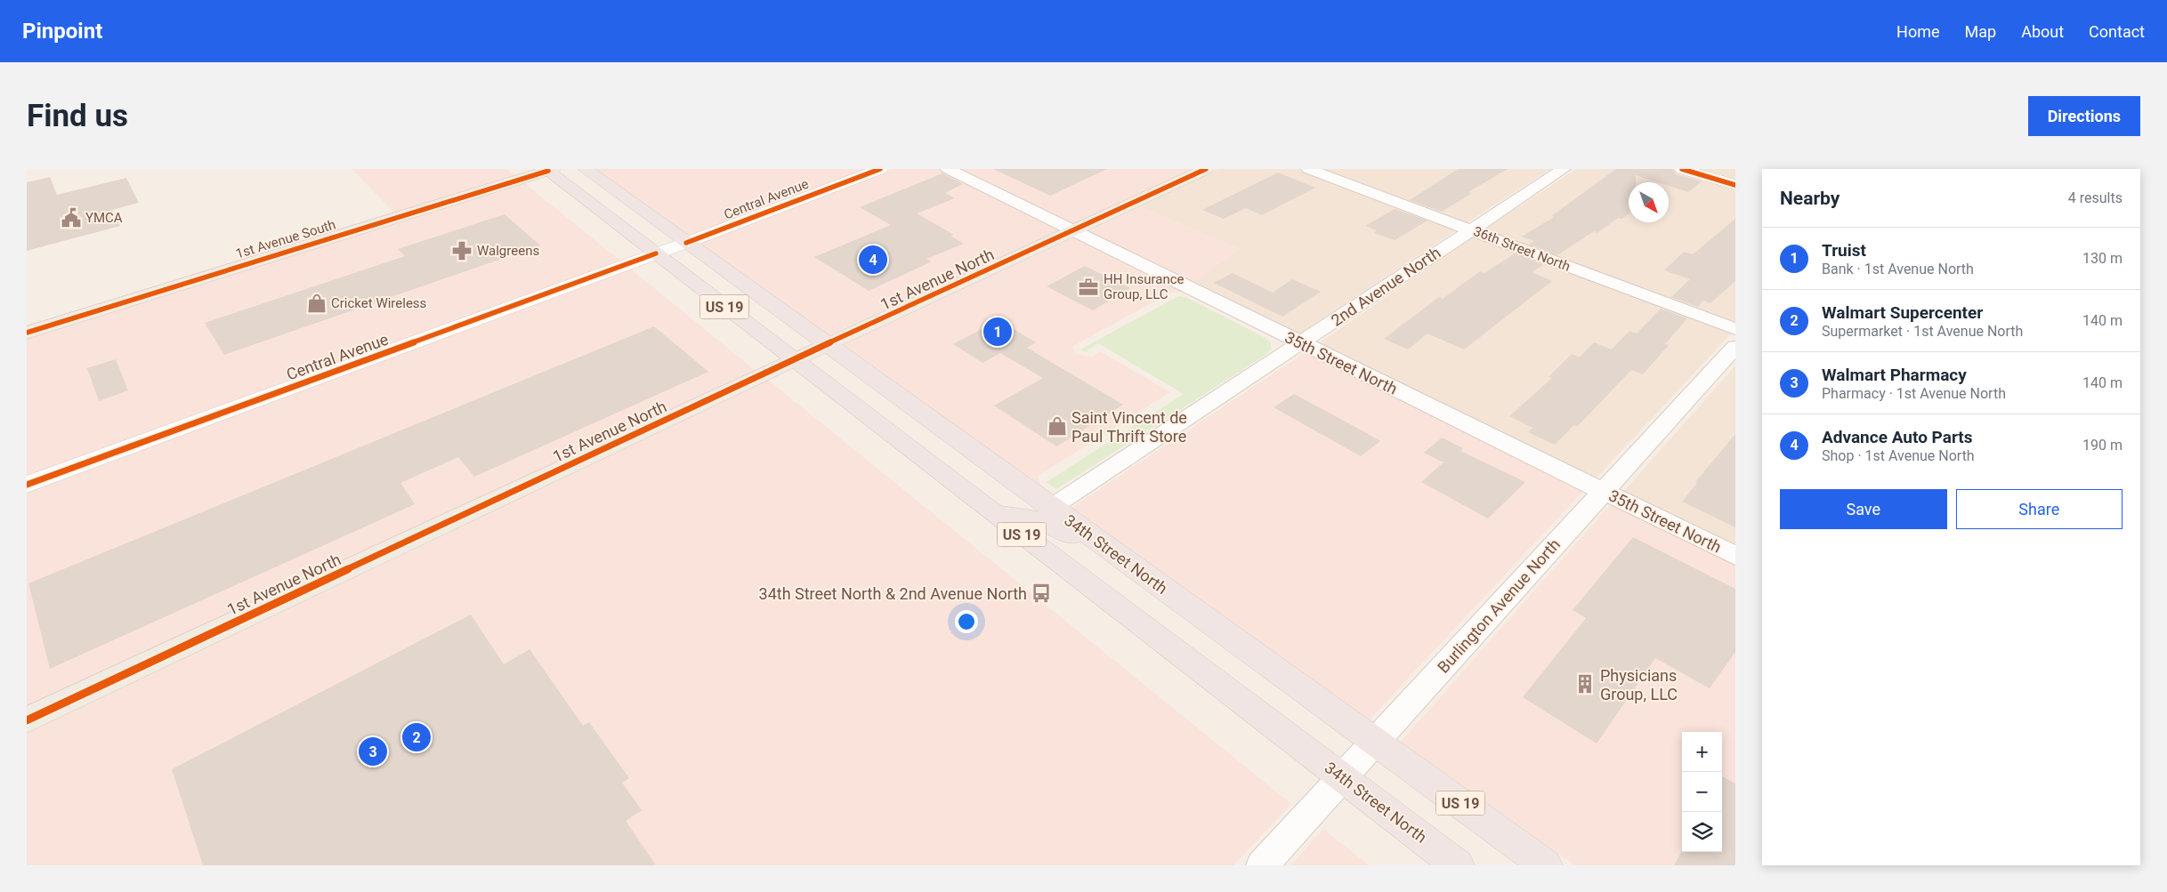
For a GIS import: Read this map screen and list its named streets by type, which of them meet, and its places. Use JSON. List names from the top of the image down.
{
  "streets": {
    "highway": ["US 19", "34th Street North"],
    "main road": ["1st Avenue South", "1st Avenue North"],
    "street": [
      "Central Avenue",
      "36th Street North",
      "2nd Avenue North",
      "35th Street North",
      "Burlington Avenue North"
    ]
  },
  "crossings": [
    ["Central Avenue", "US 19"],
    ["Central Avenue", "34th Street North"],
    ["1st Avenue South", "US 19"],
    ["36th Street North", "2nd Avenue North"],
    ["1st Avenue North", "35th Street North"],
    ["1st Avenue North", "34th Street North"],
    ["2nd Avenue North", "35th Street North"],
    ["2nd Avenue North", "34th Street North"],
    ["US 19", "34th Street North"],
    ["35th Street North", "Burlington Avenue North"],
    ["34th Street North", "Burlington Avenue North"]
  ],
  "places": {
    "public building": ["YMCA"],
    "pharmacy": ["Walgreens"],
    "office": ["HH Insurance Group, LLC"],
    "shop": ["Cricket Wireless", "Saint Vincent de Paul Thrift Store"],
    "bus stop": ["34th Street North & 2nd Avenue North"],
    "building": ["Physicians Group, LLC"]
  },
  "north": "bottom right",
  "page": {
    "header": "Pinpoint",
    "nav": [
      "Home",
      "Map",
      "About",
      "Contact"
    ],
    "buttons": [
      "Directions",
      ["Save", "Share"]
    ],
    "title": "Find us",
    "heading": ["Nearby", "4 results"],
    "list": [
      {
        "mark": "1",
        "name": "Truist",
        "note": "Bank · 1st Avenue North",
        "value": "130 m"
      },
      {
        "mark": "2",
        "name": "Walmart Supercenter",
        "note": "Supermarket · 1st Avenue North",
        "value": "140 m"
      },
      {
        "mark": "3",
        "name": "Walmart Pharmacy",
        "note": "Pharmacy · 1st Avenue North",
        "value": "140 m"
      },
      {
        "mark": "4",
        "name": "Advance Auto Parts",
        "note": "Shop · 1st Avenue North",
        "value": "190 m"
      }
    ],
    "pins": [
      "4",
      "1",
      "2",
      "3"
    ],
    "map_buttons": ["+", "−"]
  }
}
